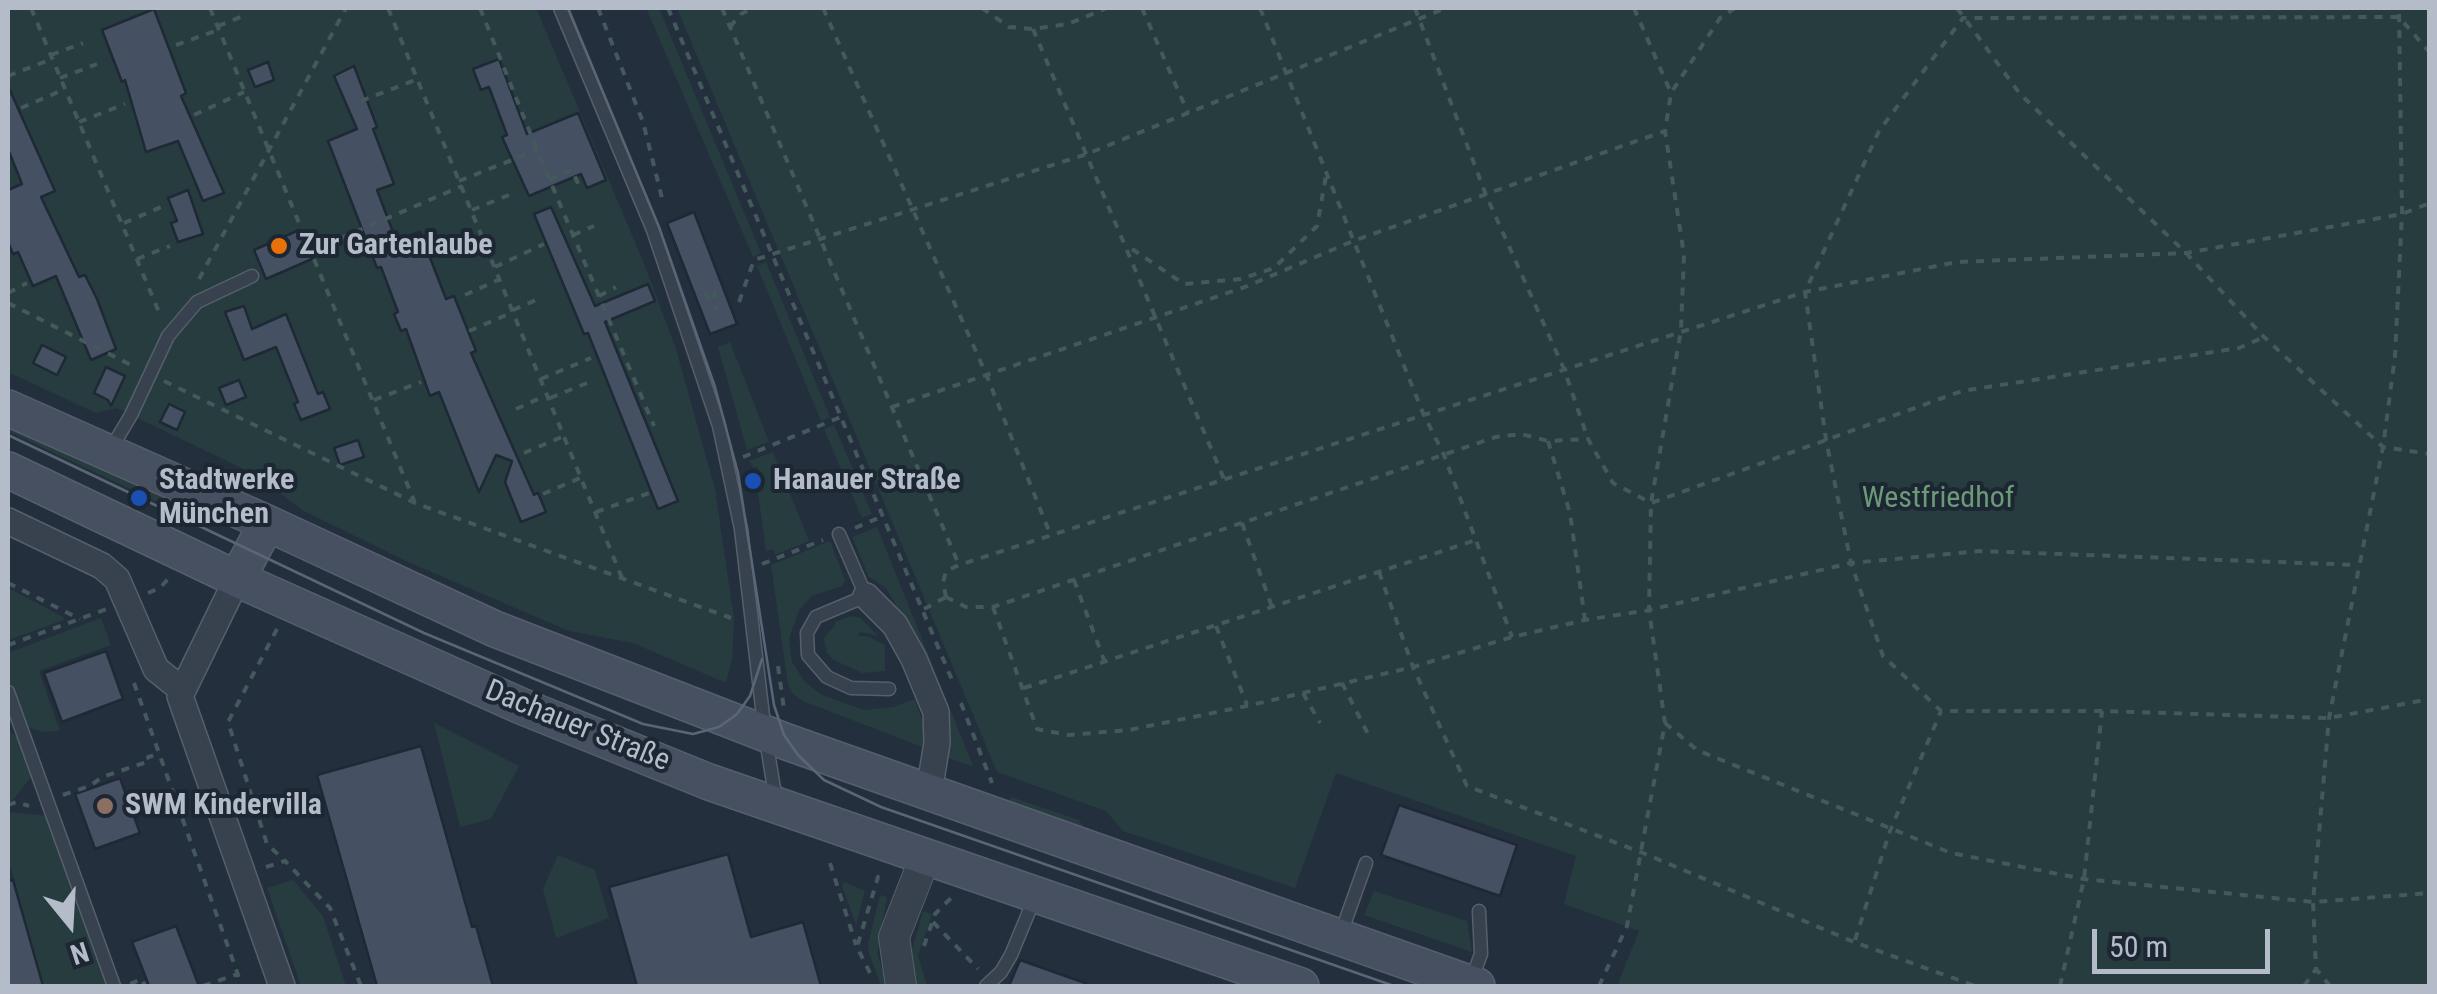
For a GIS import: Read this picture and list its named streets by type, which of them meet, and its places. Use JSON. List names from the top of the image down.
{
  "streets": {
    "main road": ["Dachauer Straße"]
  },
  "parks": ["Westfriedhof"],
  "places": [
    "Zur Gartenlaube",
    "Hanauer Straße",
    "Stadtwerke München",
    "SWM Kindervilla"
  ],
  "scale_bar": "50 m",
  "north": "bottom"
}
